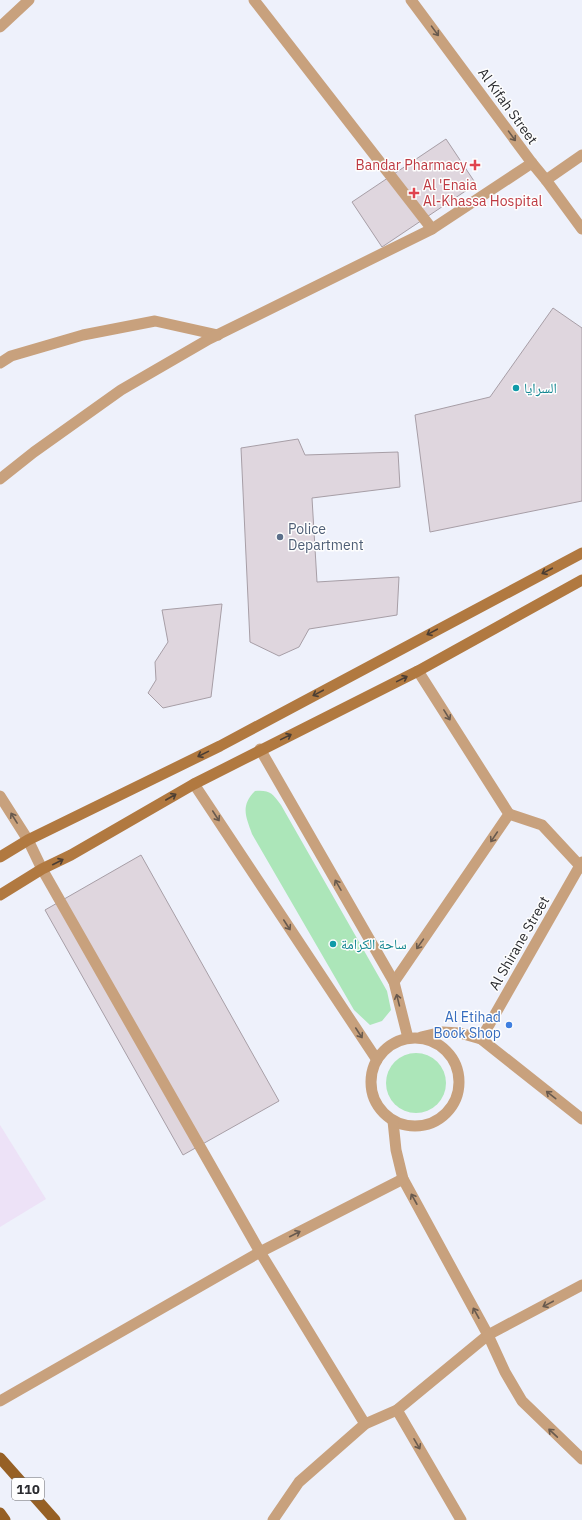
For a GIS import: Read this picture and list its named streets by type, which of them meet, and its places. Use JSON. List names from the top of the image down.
{
  "streets": {
    "main road": ["110"],
    "street": ["Al Kifah Street", "Al Shirane Street"]
  },
  "one_way": ["Al Kifah Street"],
  "places": {
    "health": ["Bandar Pharmacy", "Al 'Enaia Al-Khassa Hospital"],
    "other": [
      "السرايا",
      "Police Department",
      "ساحة الكرامة",
      "Al Etihad Book Shop"
    ]
  }
}
